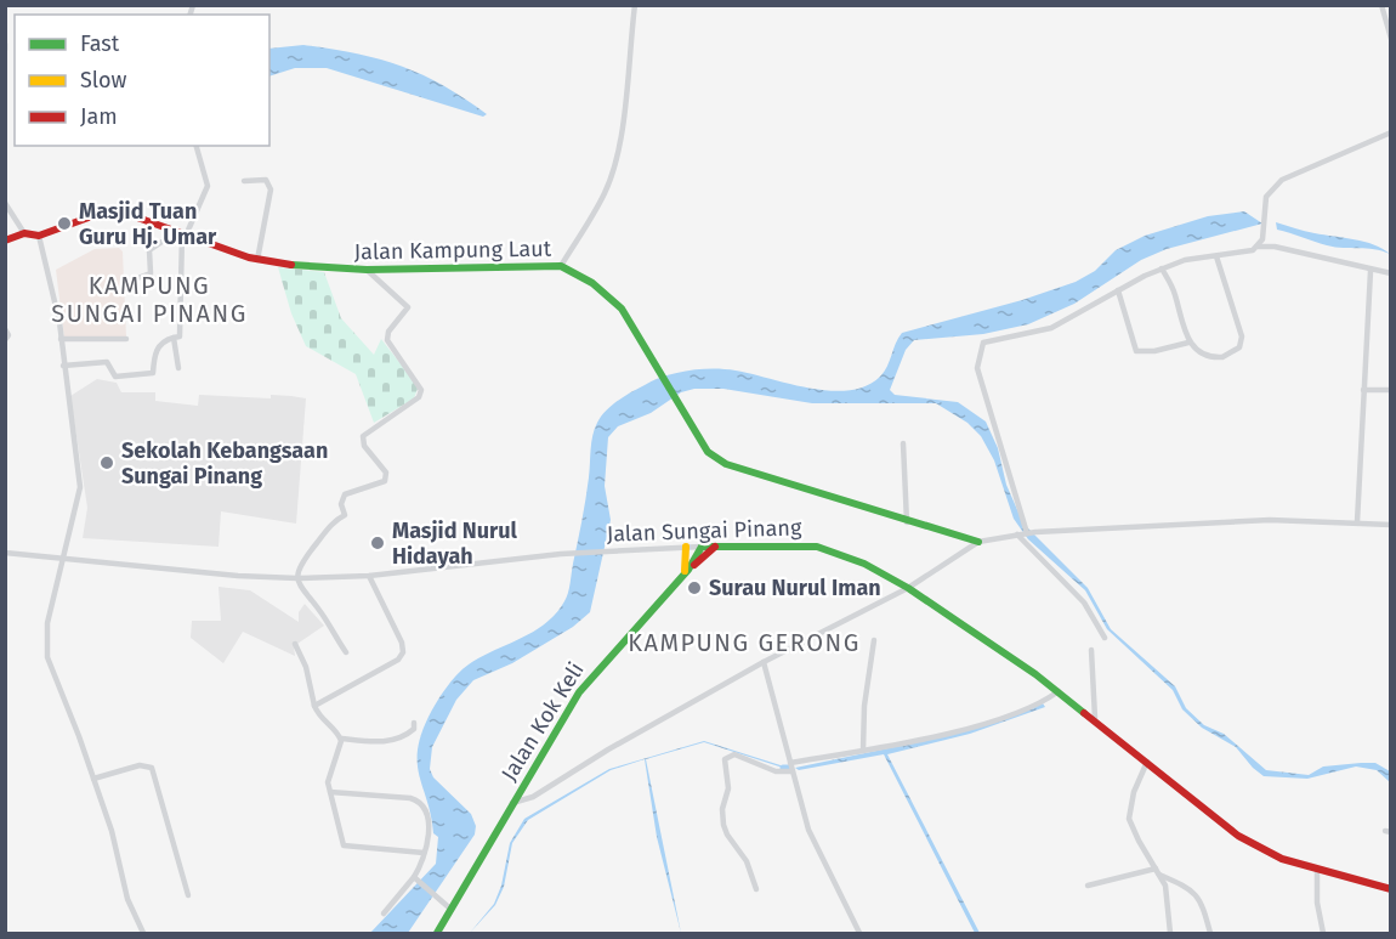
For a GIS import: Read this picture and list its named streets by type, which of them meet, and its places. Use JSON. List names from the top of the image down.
{
  "streets": {
    "street": ["Jalan Kampung Laut", "Jalan Sungai Pinang", "Jalan Kok Keli"]
  },
  "crossings": [
    ["Jalan Sungai Pinang", "Jalan Kok Keli"]
  ],
  "districts": ["KAMPUNG SUNGAI PINANG", "KAMPUNG GERONG"],
  "places": [
    "Masjid Tuan Guru Hj. Umar",
    "Sekolah Kebangsaan Sungai Pinang",
    "Masjid Nurul Hidayah",
    "Surau Nurul Iman"
  ],
  "legend": ["Fast", "Slow", "Jam"]
}
